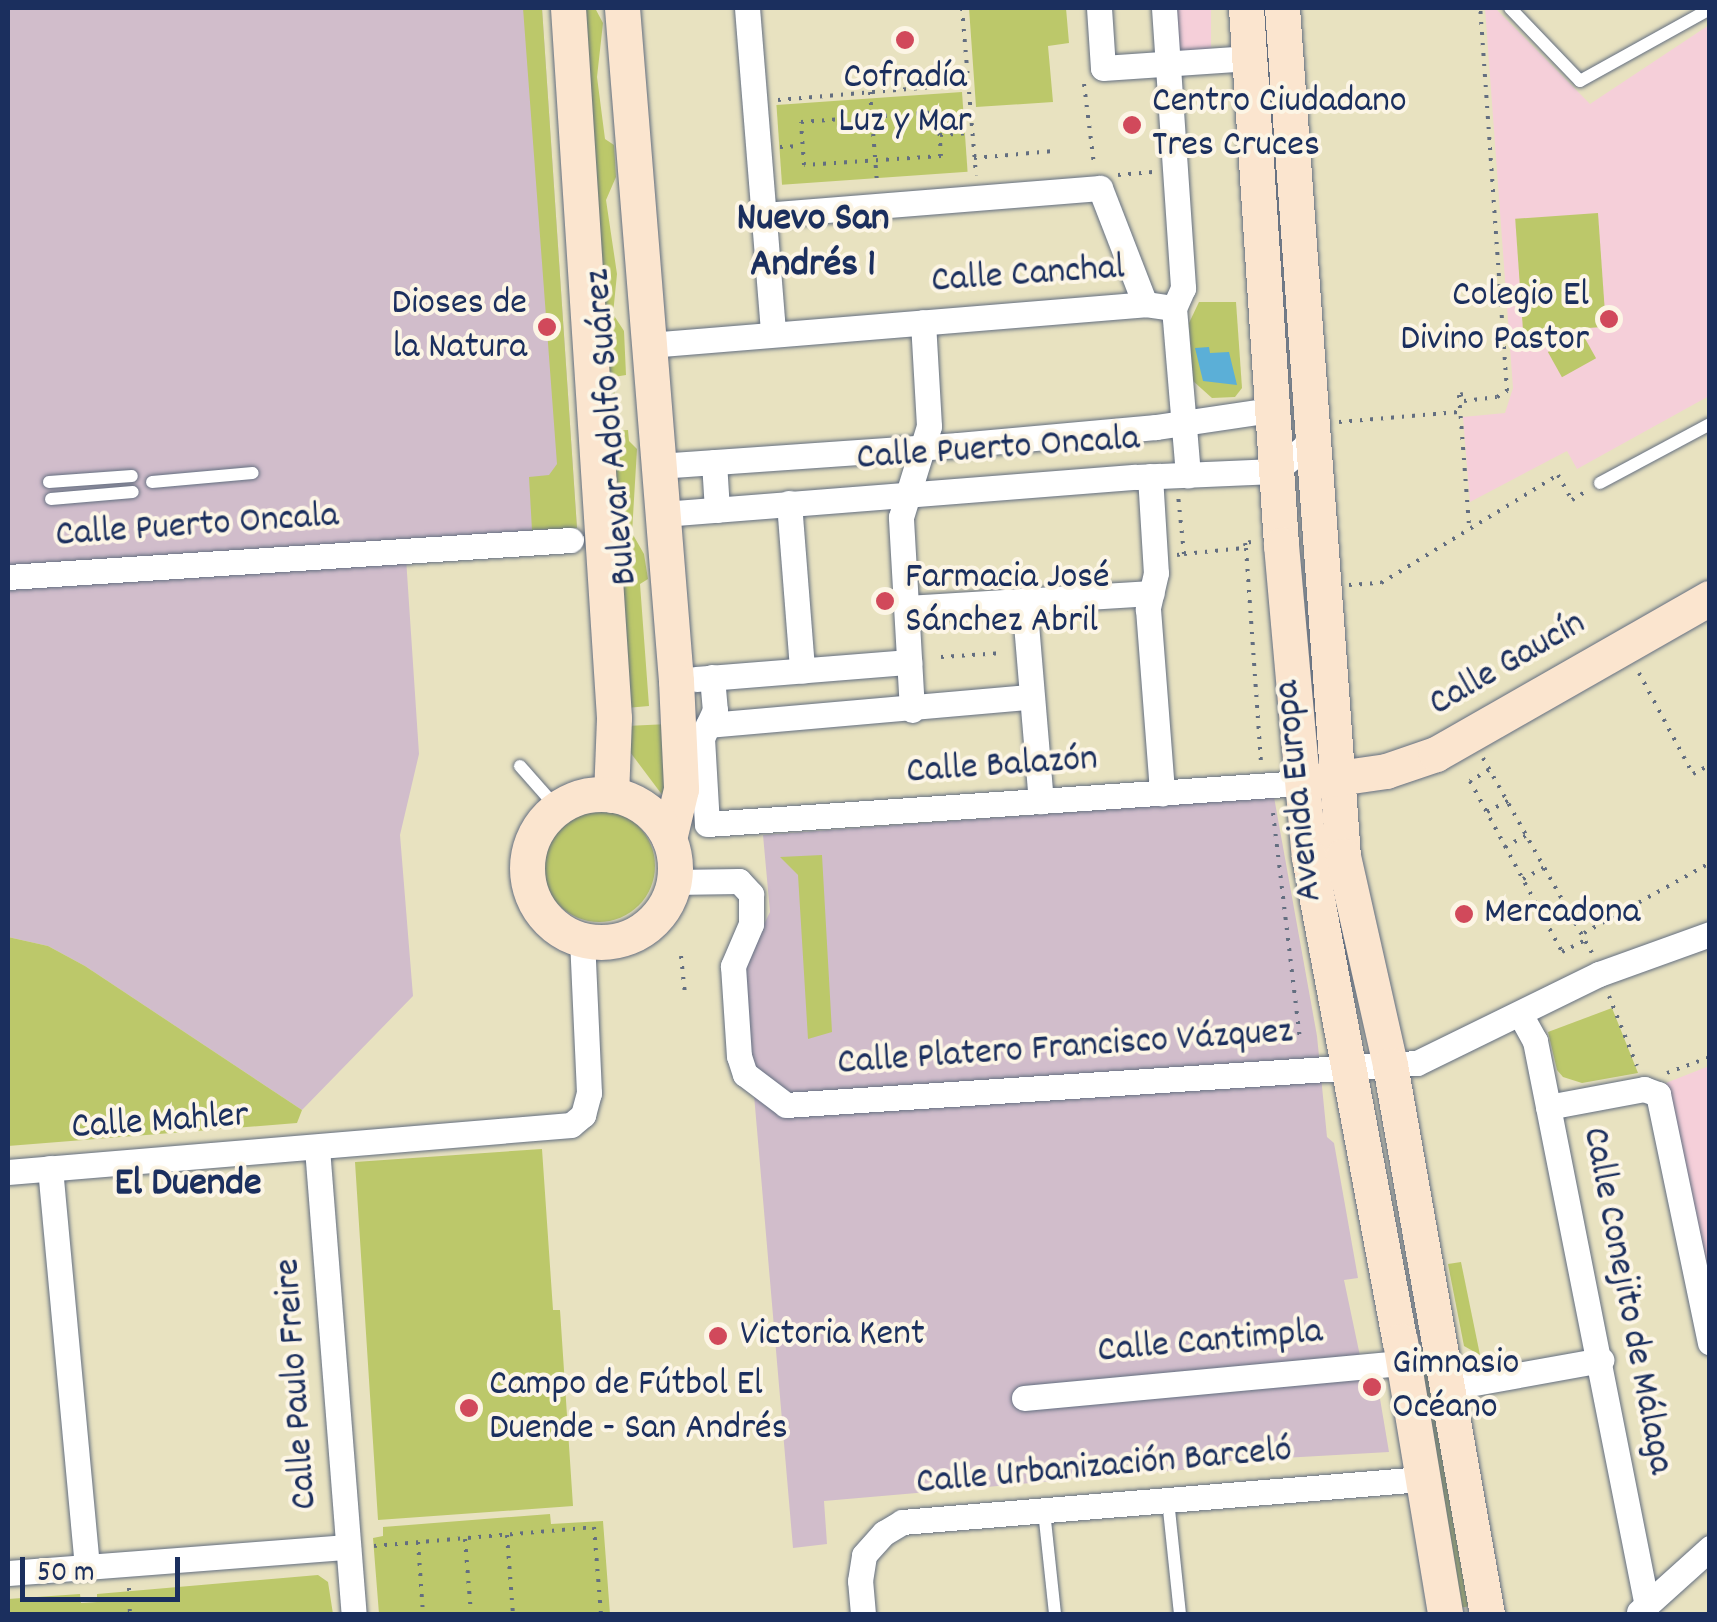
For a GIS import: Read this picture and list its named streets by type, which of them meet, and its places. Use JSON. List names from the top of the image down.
{
  "streets": {
    "main road": ["Bulevar Adolfo Suárez", "Calle Gaucín", "Avenida Europa"],
    "street": [
      "Calle Canchal",
      "Calle Puerto Oncala",
      "Calle Balazón",
      "Calle Platero Francisco Vázquez",
      "Calle Mahler",
      "Calle Conejito de Málaga",
      "Calle Cantimpla",
      "Calle Paulo Freire",
      "Calle Urbanización Barceló"
    ]
  },
  "crossings": [
    ["Calle Canchal", "Bulevar Adolfo Suárez"],
    ["Bulevar Adolfo Suárez", "Calle Puerto Oncala"],
    ["Bulevar Adolfo Suárez", "Calle Platero Francisco Vázquez"],
    ["Bulevar Adolfo Suárez", "Calle Mahler"],
    ["Calle Puerto Oncala", "Avenida Europa"],
    ["Calle Gaucín", "Calle Balazón"],
    ["Calle Gaucín", "Avenida Europa"],
    ["Calle Balazón", "Avenida Europa"],
    ["Avenida Europa", "Calle Platero Francisco Vázquez"],
    ["Avenida Europa", "Calle Cantimpla"],
    ["Avenida Europa", "Calle Urbanización Barceló"],
    ["Calle Platero Francisco Vázquez", "Calle Mahler"],
    ["Calle Platero Francisco Vázquez", "Calle Conejito de Málaga"],
    ["Calle Mahler", "Calle Paulo Freire"]
  ],
  "districts": ["Nuevo San Andrés 1", "El Duende"],
  "places": [
    "Cofradía Luz y Mar",
    "Centro Ciudadano Tres Cruces",
    "Colegio El Divino Pastor",
    "Dioses de la Natura",
    "Farmacia José Sánchez Abril",
    "Mercadona",
    "Victoria Kent",
    "Gimnasio Océano",
    "Campo de Fútbol El Duende - San Andrés"
  ],
  "scale_bar": "50 m"
}
